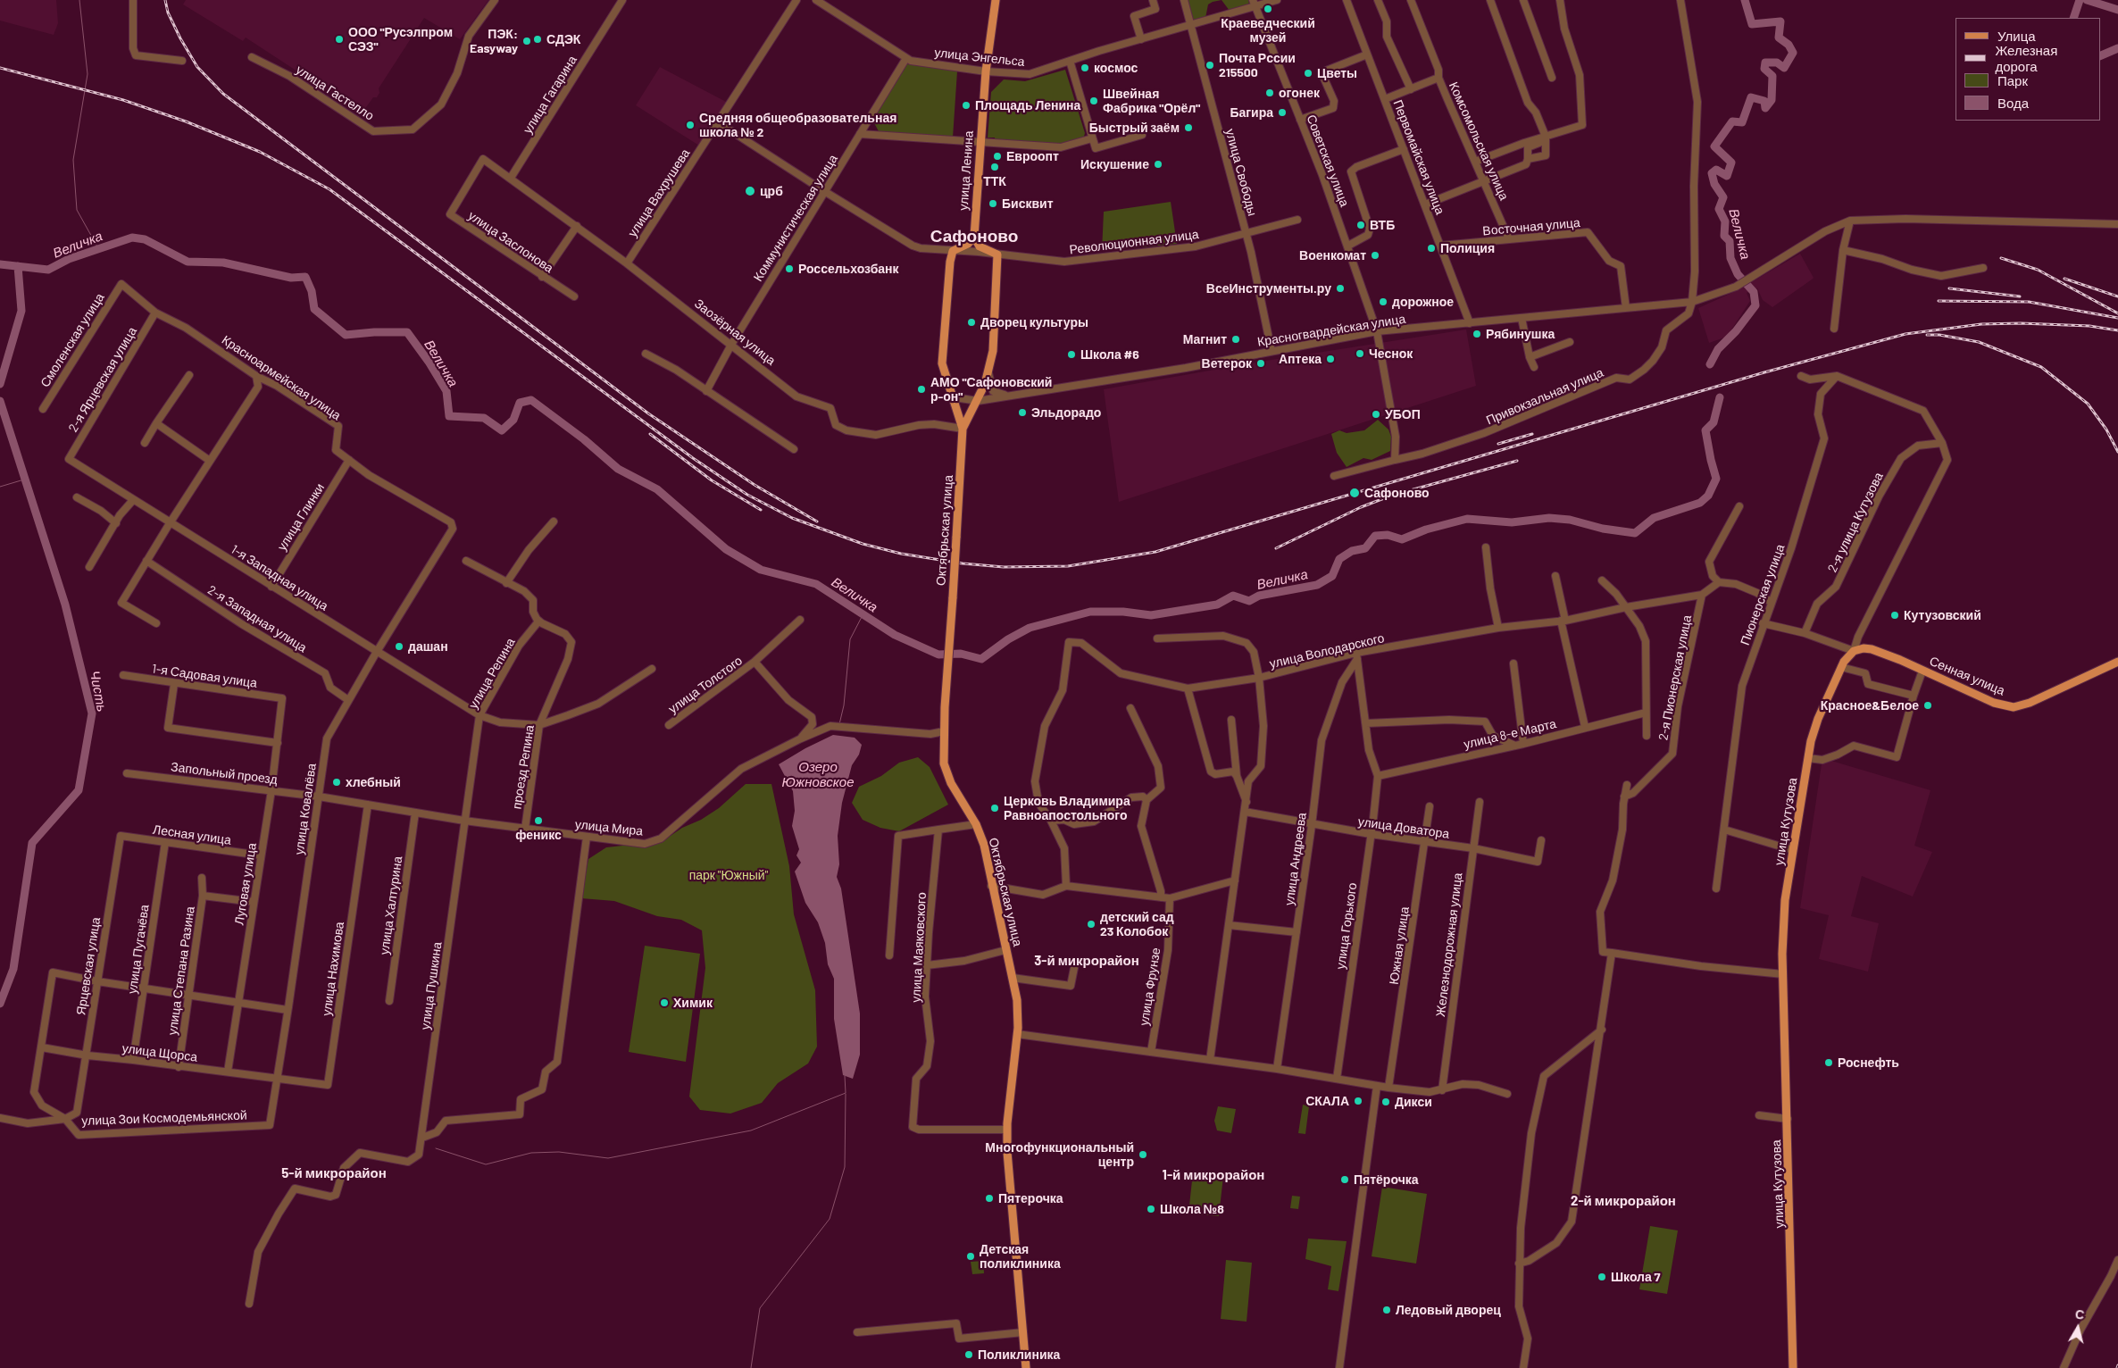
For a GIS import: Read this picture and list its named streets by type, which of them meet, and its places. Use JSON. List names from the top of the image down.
{
  "streets": {
    "main road": [
      "улица Ленина",
      "Октябрьская улица",
      "Сенная улица",
      "улица Кутузова"
    ],
    "street": [
      "улица Энгельса",
      "улица Гастелло",
      "улица Гагарина",
      "Комсомольская улица",
      "Первомайская улица",
      "Советская улица",
      "улица Свободы",
      "улица Вахрушева",
      "Коммунистическая улица",
      "Восточная улица",
      "улица Заслонова",
      "Революционная улица",
      "Красногвардейская улица",
      "Заозёрная улица",
      "Смоленская улица",
      "Красноармейская улица",
      "2-я Ярцевская улица",
      "Привокзальная улица",
      "улица Глинки",
      "2-я улица Кутузова",
      "1-я Западная улица",
      "Пионерская улица",
      "2-я Западная улица",
      "улица Володарского",
      "улица Репина",
      "1-я Садовая улица",
      "2-я Пионерская улица",
      "улица Толстого",
      "улица 8-е Марта",
      "проезд Репина",
      "Запольный проезд",
      "улица Ковалёва",
      "улица Мира",
      "улица Доватора",
      "Лесная улица",
      "улица Андреева",
      "Луговая улица",
      "улица Халтурина",
      "улица Горького",
      "Железнодорожная улица",
      "Южная улица",
      "улица Маяковского",
      "улица Пугачёва",
      "Ярцевская улица",
      "улица Нахимова",
      "улица Степана Разина",
      "улица Пушкина",
      "улица Фрунзе",
      "улица Щорса",
      "улица Зои Космодемьянской"
    ]
  },
  "crossings": [
    ["улица Энгельса", "Советская улица"],
    ["улица Энгельса", "улица Ленина"],
    ["улица Энгельса", "улица Свободы"],
    ["улица Энгельса", "Коммунистическая улица"],
    ["улица Гагарина", "улица Заслонова"],
    ["улица Гагарина", "Заозёрная улица"],
    ["Комсомольская улица", "Восточная улица"],
    ["Первомайская улица", "Восточная улица"],
    ["Первомайская улица", "Красногвардейская улица"],
    ["Советская улица", "Красногвардейская улица"],
    ["улица Свободы", "Революционная улица"],
    ["улица Свободы", "Красногвардейская улица"],
    ["улица Вахрушева", "Заозёрная улица"],
    ["Коммунистическая улица", "Заозёрная улица"],
    ["Восточная улица", "Красногвардейская улица"],
    ["улица Заслонова", "Заозёрная улица"],
    ["Революционная улица", "Октябрьская улица"],
    ["Красногвардейская улица", "Привокзальная улица"],
    ["Красногвардейская улица", "Октябрьская улица"],
    ["Заозёрная улица", "Октябрьская улица"],
    ["Смоленская улица", "Красноармейская улица"],
    ["Красноармейская улица", "2-я Ярцевская улица"],
    ["Красноармейская улица", "улица Глинки"],
    ["Красноармейская улица", "улица Ковалёва"],
    ["2-я Ярцевская улица", "1-я Западная улица"],
    ["улица Глинки", "1-я Западная улица"],
    ["2-я улица Кутузова", "улица Кутузова"],
    ["Октябрьская улица", "улица Мира"],
    ["Октябрьская улица", "улица Маяковского"],
    ["1-я Западная улица", "улица Репина"],
    ["1-я Западная улица", "улица Ковалёва"],
    ["Пионерская улица", "улица Кутузова"],
    ["2-я Западная улица", "улица Ковалёва"],
    ["улица Володарского", "2-я Пионерская улица"],
    ["улица Володарского", "улица Андреева"],
    ["улица Репина", "проезд Репина"],
    ["улица Репина", "улица Мира"],
    ["улица Репина", "улица Пушкина"],
    ["1-я Садовая улица", "Луговая улица"],
    ["Сенная улица", "улица Кутузова"],
    ["улица Толстого", "улица Мира"],
    ["улица 8-е Марта", "улица Горького"],
    ["проезд Репина", "улица Мира"],
    ["Запольный проезд", "улица Ковалёва"],
    ["Запольный проезд", "улица Мира"],
    ["Запольный проезд", "Луговая улица"],
    ["улица Ковалёва", "улица Мира"],
    ["улица Ковалёва", "улица Нахимова"],
    ["улица Ковалёва", "улица Щорса"],
    ["улица Ковалёва", "улица Зои Космодемьянской"],
    ["улица Мира", "улица Халтурина"],
    ["улица Мира", "улица Нахимова"],
    ["улица Мира", "улица Пушкина"],
    ["улица Доватора", "улица Андреева"],
    ["улица Доватора", "улица Горького"],
    ["улица Доватора", "Железнодорожная улица"],
    ["улица Доватора", "Южная улица"],
    ["Лесная улица", "Луговая улица"],
    ["Лесная улица", "улица Пугачёва"],
    ["Лесная улица", "Ярцевская улица"],
    ["Луговая улица", "улица Щорса"],
    ["улица Пугачёва", "улица Щорса"],
    ["Ярцевская улица", "улица Щорса"],
    ["Ярцевская улица", "улица Зои Космодемьянской"],
    ["улица Нахимова", "улица Щорса"],
    ["улица Степана Разина", "улица Щорса"],
    ["улица Щорса", "улица Зои Космодемьянской"]
  ],
  "districts": [
    "Сафоново",
    "3-й микрорайон",
    "5-й микрорайон",
    "1-й микрорайон",
    "2-й микрорайон"
  ],
  "water": ["Величка", "Чисть", "Озеро Южновское"],
  "parks": ["парк \"Южный\""],
  "places": [
    "Краеведческий музей",
    "ООО \"Русэлпром СЭЗ\"",
    "СДЭК",
    "ПЭК: Easyway",
    "Почта Рссии 215500",
    "космос",
    "Цветы",
    "огонек",
    "Швейная Фабрика \"Орёл\"",
    "Площадь Ленина",
    "Багира",
    "Средняя общеобразовательная школа № 2",
    "Быстрый заём",
    "Евроопт",
    "Искушение",
    "ТТК",
    "црб",
    "Бисквит",
    "ВТБ",
    "Полиция",
    "Военкомат",
    "Россельхозбанк",
    "ВсеИнструменты.ру",
    "дорожное",
    "Дворец культуры",
    "Рябинушка",
    "Магнит",
    "Чеснок",
    "Школа #6",
    "Аптека",
    "Ветерок",
    "АМО \"Сафоновский р-он\"",
    "Эльдорадо",
    "УБОП",
    "Сафоново",
    "Кутузовский",
    "дашан",
    "Красное&Белое",
    "хлебный",
    "Церковь Владимира Равноапостольного",
    "феникс",
    "детский сад 23 Колобок",
    "Химик",
    "Роснефть",
    "СКАЛА",
    "Дикси",
    "Многофункциональный центр",
    "Пятёрочка",
    "Пятерочка",
    "Школа №8",
    "Детская поликлиника",
    "Школа 7",
    "Ледовый дворец",
    "Поликлиника"
  ],
  "legend": [
    "Улица",
    "Железная дорога",
    "Парк",
    "Вода"
  ],
  "north": "top"
}
